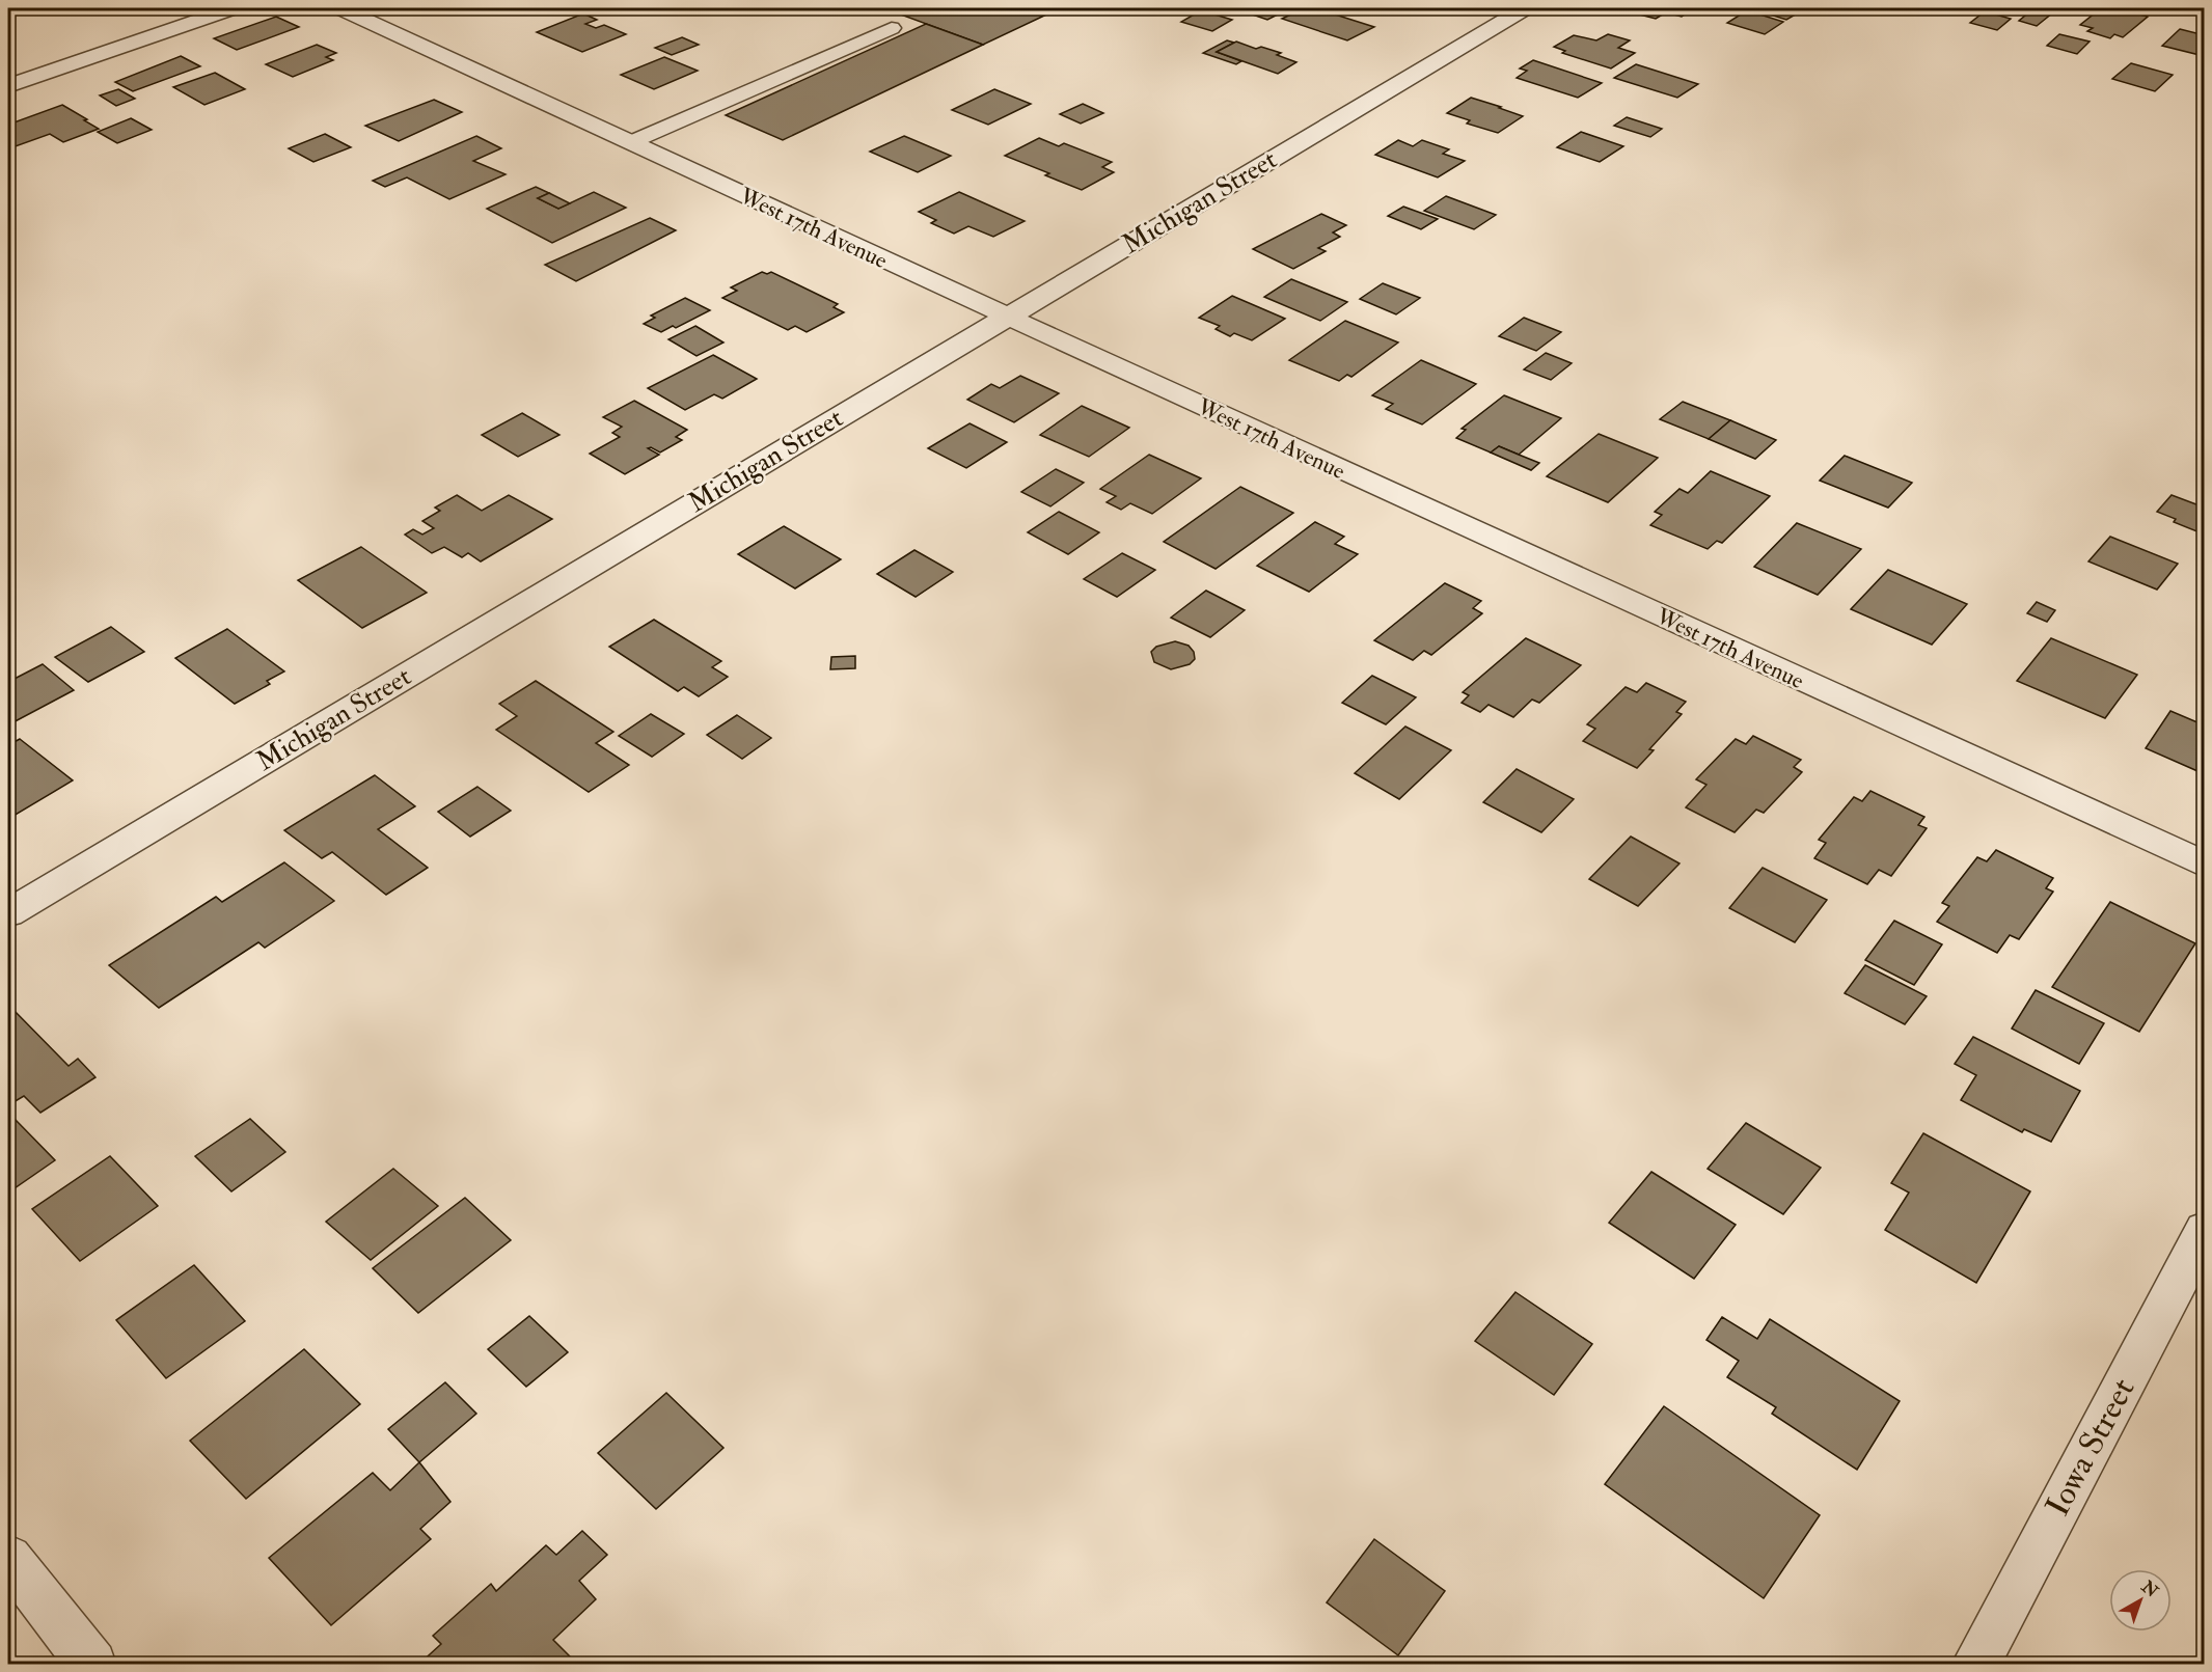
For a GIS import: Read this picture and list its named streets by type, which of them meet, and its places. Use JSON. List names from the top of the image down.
{
  "streets": {
    "street": ["Michigan Street", "West 17th Avenue", "Iowa Street"]
  },
  "crossings": [
    ["Michigan Street", "West 17th Avenue"]
  ],
  "north": "top right"
}
